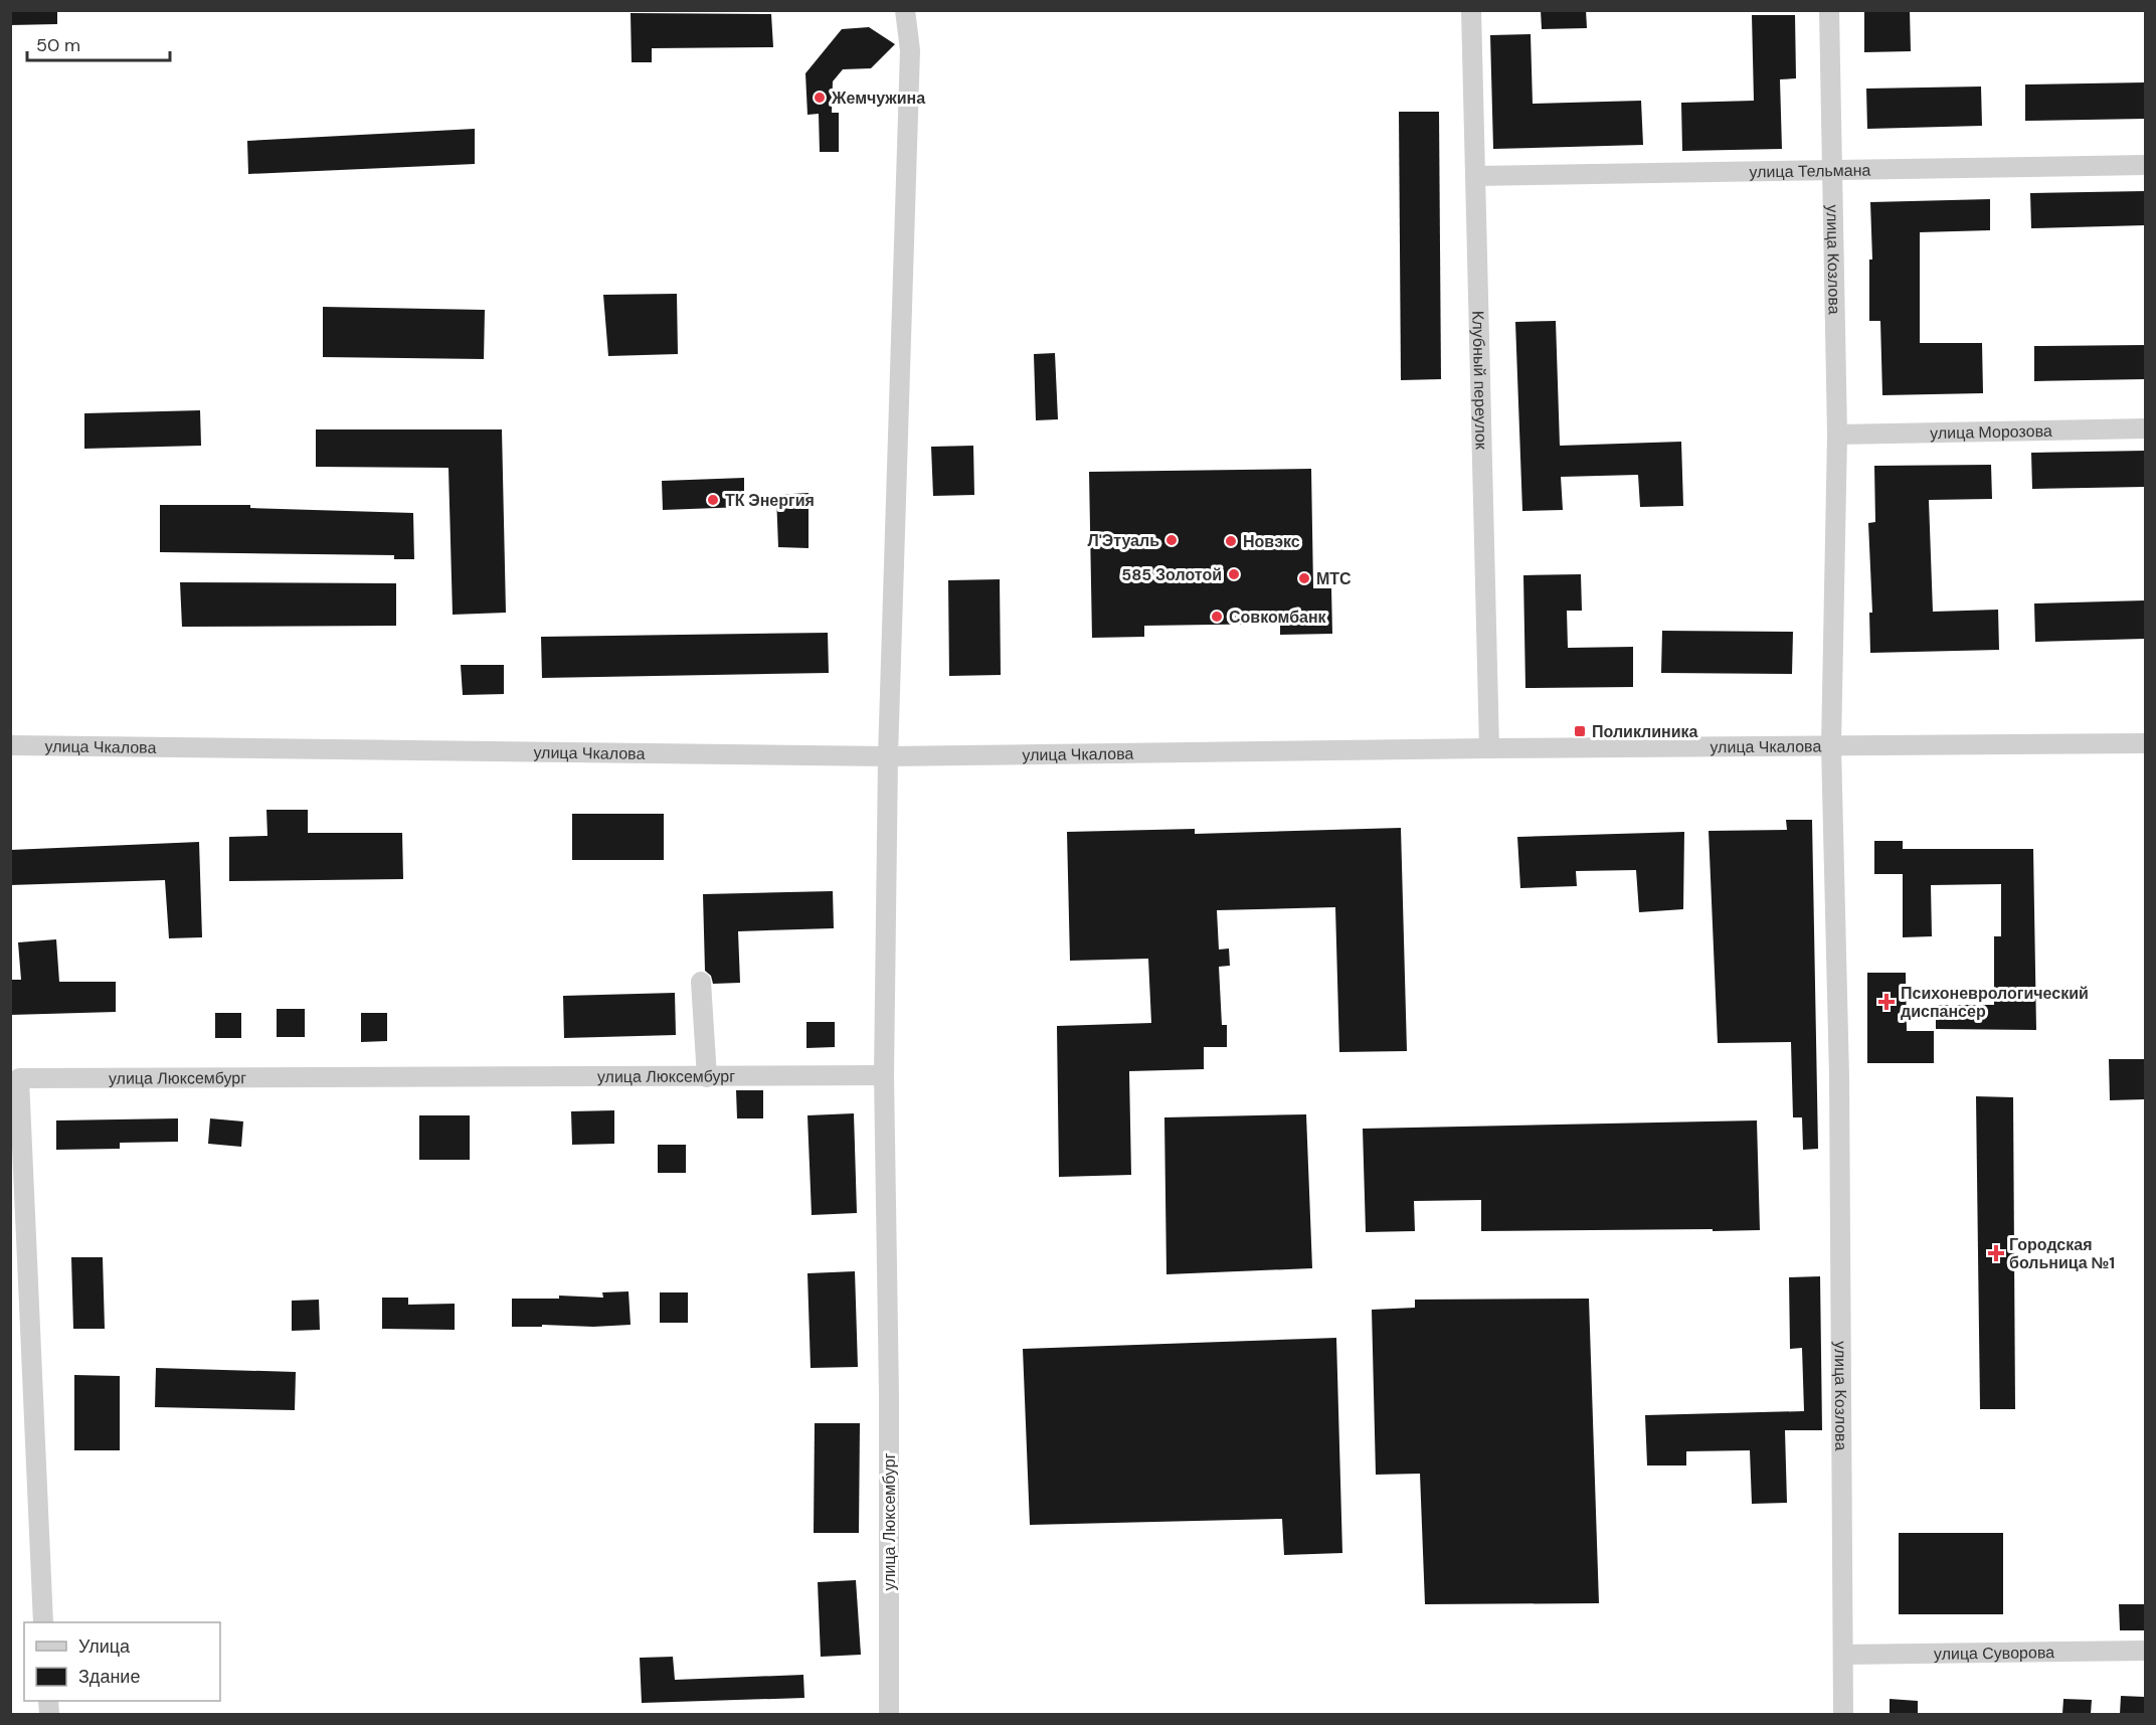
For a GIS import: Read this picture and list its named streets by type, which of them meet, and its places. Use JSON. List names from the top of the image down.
{
  "streets": {
    "street": [
      "улица Тельмана",
      "улица Козлова",
      "Клубный переулок",
      "улица Морозова",
      "улица Чкалова",
      "улица Люксембург",
      "улица Суворова"
    ]
  },
  "crossings": [
    ["улица Тельмана", "улица Козлова"],
    ["улица Тельмана", "Клубный переулок"],
    ["улица Козлова", "улица Морозова"],
    ["улица Козлова", "улица Чкалова"],
    ["улица Козлова", "улица Суворова"],
    ["Клубный переулок", "улица Чкалова"],
    ["улица Чкалова", "улица Люксембург"]
  ],
  "places": {
    "other": [
      "Жемчужина",
      "ТК Энергия",
      "Л'Этуаль",
      "Новэкс",
      "585 Золотой",
      "МТС",
      "Совкомбанк"
    ],
    "transit": ["Поликлиника"],
    "health": ["Психоневрологический диспансер", "Городская больница №1"]
  },
  "legend": ["Улица", "Здание"],
  "scale_bar": "50 m"
}
